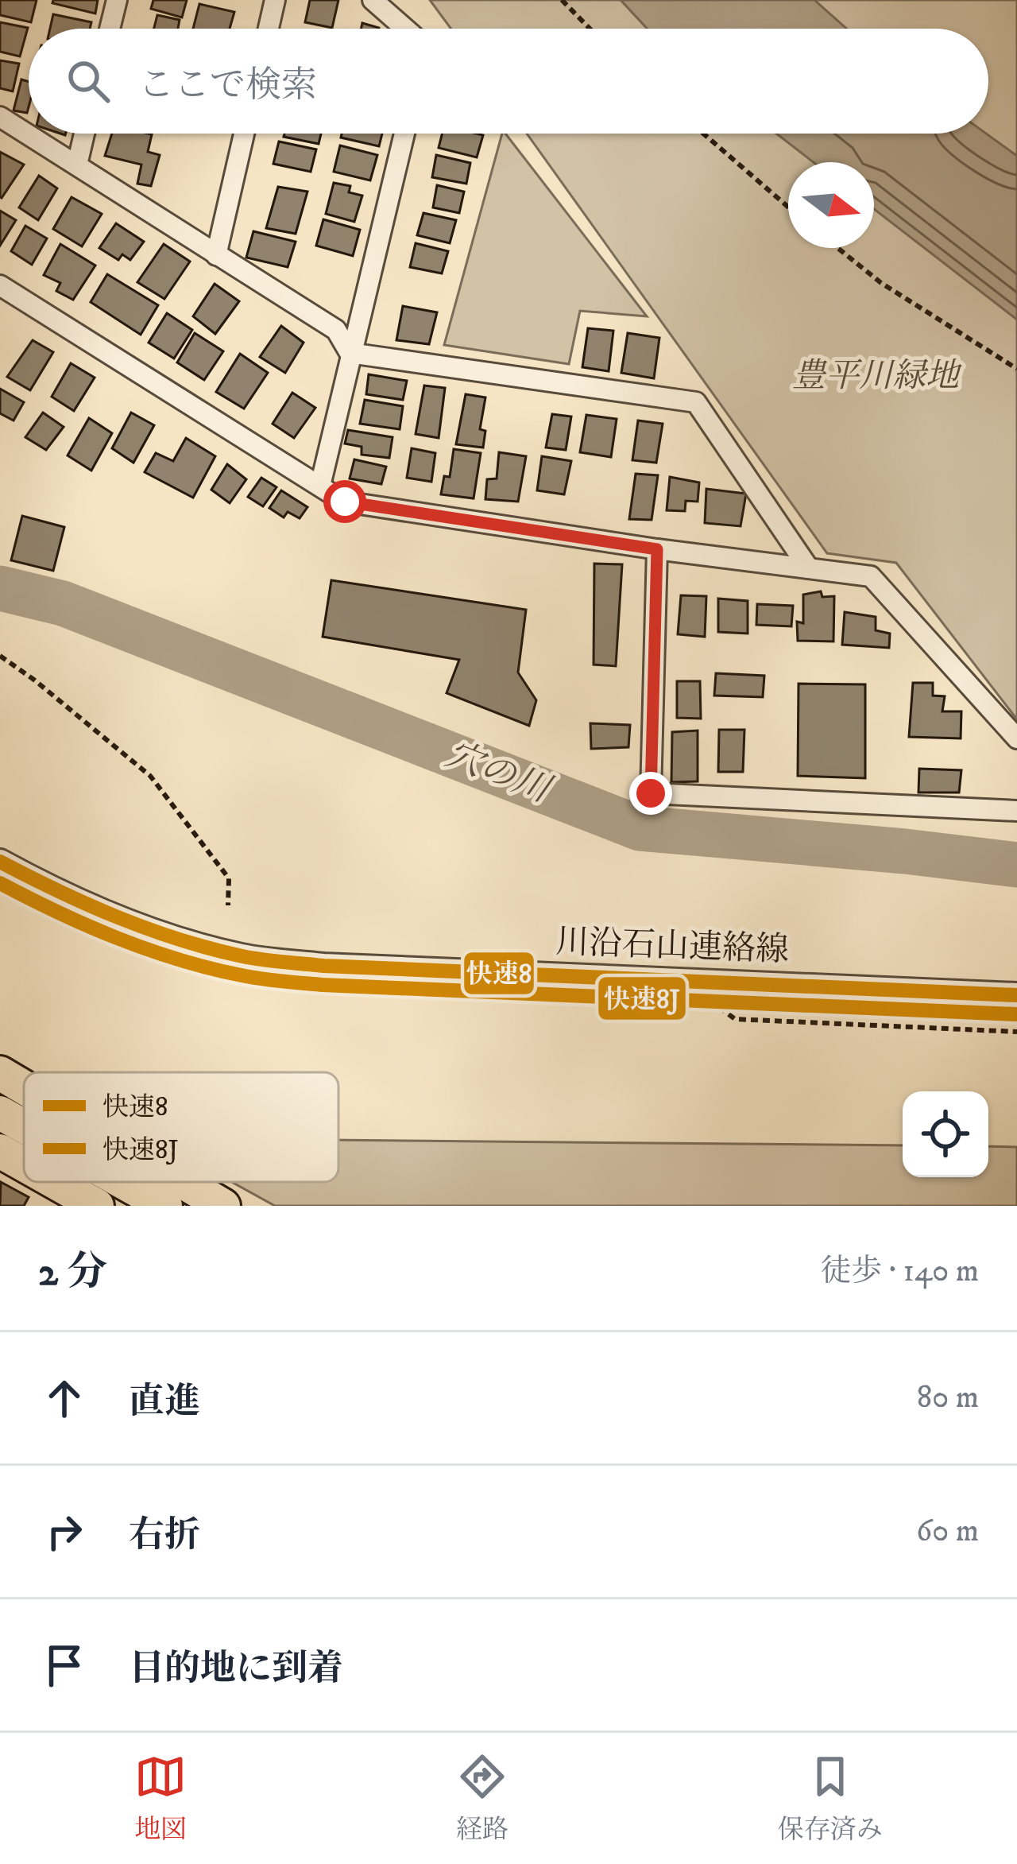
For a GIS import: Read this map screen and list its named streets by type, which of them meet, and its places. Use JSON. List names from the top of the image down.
{
  "streets": {
    "street": ["川沿石山連絡線"]
  },
  "water": ["穴の川"],
  "parks": ["豊平川緑地"],
  "lines": ["transit line 快速8", "transit line 快速8J"],
  "legend": ["快速8", "快速8J"],
  "north": "right",
  "page": {
    "search": "ここで検索",
    "heading": ["2 分", "徒歩 · 140 m"],
    "list": [
      ["直進", "80 m"],
      ["右折", "60 m"],
      "目的地に到着"
    ],
    "nav": ["地図", "経路", "保存済み"]
  }
}
